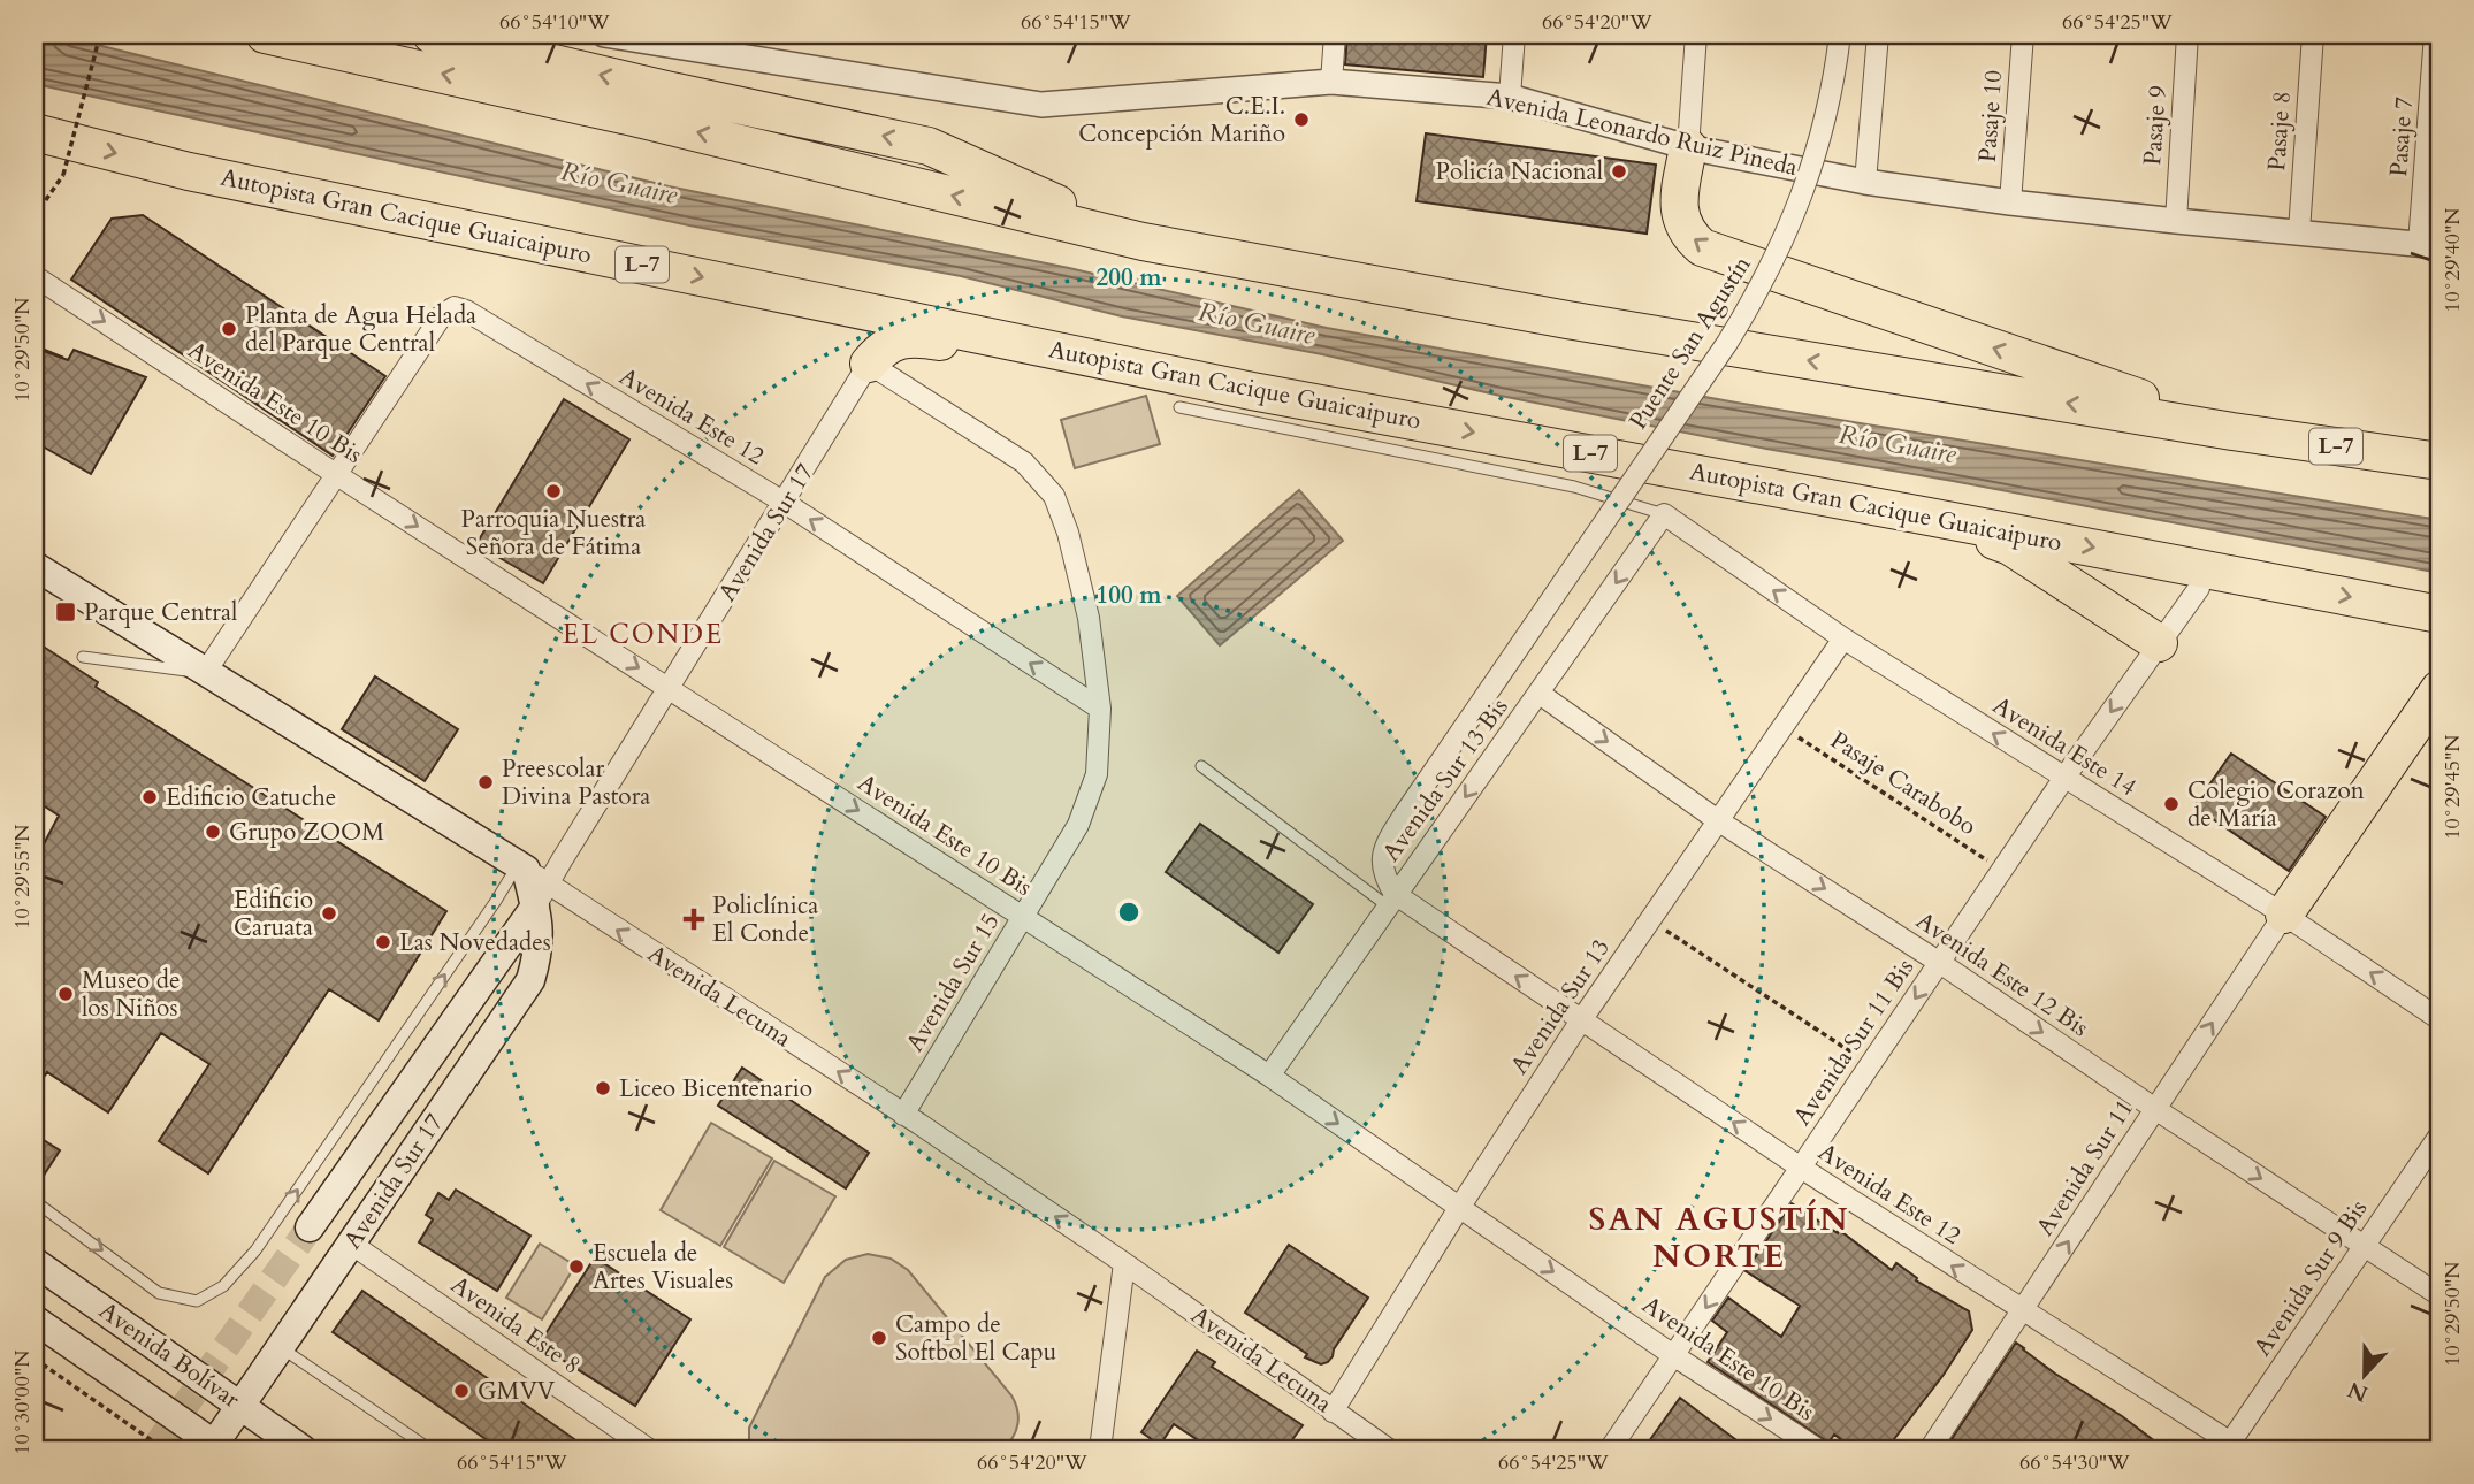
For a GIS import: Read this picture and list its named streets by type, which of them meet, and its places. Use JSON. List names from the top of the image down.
{
  "streets": {
    "highway": ["Autopista Gran Cacique Guaicaipuro", "L-7"],
    "main road": ["Avenida Sur 17", "Avenida Lecuna", "Avenida Bolívar"],
    "street": [
      "Pasaje 10",
      "Pasaje 9",
      "Pasaje 8",
      "Avenida Leonardo Ruiz Pineda",
      "Pasaje 7",
      "Puente San Agustín",
      "Avenida Este 10 Bis",
      "Avenida Este 12",
      "Avenida Este 14",
      "Avenida Sur 13 Bis",
      "Avenida Este 12 Bis",
      "Avenida Sur 15",
      "Avenida Sur 13",
      "Avenida Sur 11 Bis",
      "Avenida Sur 11",
      "Avenida Sur 9 Bis",
      "Avenida Este 8"
    ],
    "path": ["Pasaje Carabobo"]
  },
  "crossings": [
    ["Pasaje 10", "Avenida Leonardo Ruiz Pineda"],
    ["Pasaje 9", "Avenida Leonardo Ruiz Pineda"],
    ["Pasaje 8", "Avenida Leonardo Ruiz Pineda"],
    ["Avenida Leonardo Ruiz Pineda", "Pasaje 7"],
    ["Puente San Agustín", "Avenida Este 12"],
    ["Puente San Agustín", "Avenida Sur 13 Bis"],
    ["Avenida Este 10 Bis", "Avenida Este 12"],
    ["Avenida Este 10 Bis", "Avenida Sur 17"],
    ["Avenida Este 10 Bis", "Avenida Sur 13 Bis"],
    ["Avenida Este 10 Bis", "Avenida Sur 15"],
    ["Avenida Este 10 Bis", "Avenida Sur 13"],
    ["Avenida Este 10 Bis", "Avenida Sur 11 Bis"],
    ["Avenida Este 12", "Avenida Sur 17"],
    ["Avenida Este 12", "Avenida Sur 13 Bis"],
    ["Avenida Este 12", "Avenida Sur 15"],
    ["Avenida Este 12", "Avenida Sur 13"],
    ["Avenida Este 12", "Avenida Sur 11 Bis"],
    ["Avenida Este 12", "Avenida Sur 11"],
    ["Avenida Este 12", "Avenida Sur 9 Bis"],
    ["Avenida Sur 17", "Avenida Sur 15"],
    ["Avenida Sur 17", "Avenida Lecuna"],
    ["Avenida Sur 17", "Avenida Este 8"],
    ["Avenida Sur 17", "Avenida Bolívar"],
    ["Avenida Este 14", "Avenida Sur 13 Bis"],
    ["Avenida Este 14", "Avenida Sur 13"],
    ["Avenida Este 14", "Avenida Sur 11 Bis"],
    ["Avenida Este 14", "Avenida Sur 11"],
    ["Avenida Sur 13 Bis", "Avenida Este 12 Bis"],
    ["Pasaje Carabobo", "Avenida Sur 13"],
    ["Pasaje Carabobo", "Avenida Sur 11 Bis"],
    ["Avenida Este 12 Bis", "Avenida Sur 13"],
    ["Avenida Este 12 Bis", "Avenida Sur 11 Bis"],
    ["Avenida Este 12 Bis", "Avenida Sur 11"],
    ["Avenida Este 12 Bis", "Avenida Sur 9 Bis"],
    ["Avenida Sur 15", "Avenida Lecuna"],
    ["Avenida Lecuna", "Avenida Sur 13"]
  ],
  "one_way": [
    "Avenida Este 10 Bis",
    "Avenida Este 12",
    "Avenida Este 14",
    "Avenida Sur 13 Bis",
    "Avenida Este 12 Bis",
    "Avenida Lecuna",
    "Avenida Sur 11 Bis",
    "Avenida Sur 11"
  ],
  "districts": ["EL CONDE", "SAN AGUSTÍN NORTE"],
  "water": ["Río Guaire"],
  "places": {
    "other": [
      "C.E.I. Concepción Mariño",
      "Policía Nacional",
      "Planta de Agua Helada del Parque Central",
      "Parroquia Nuestra Señora de Fátima",
      "Preescolar Divina Pastora",
      "Edificio Catuche",
      "Colegio Corazon de María",
      "Grupo ZOOM",
      "Edificio Caruata",
      "Las Novedades",
      "Museo de los Niños",
      "Liceo Bicentenario",
      "Escuela de Artes Visuales",
      "Campo de Softbol El Capu",
      "GMVV"
    ],
    "transit": ["Parque Central"],
    "health": ["Policlínica El Conde"]
  },
  "north": "bottom",
  "coordinates": [
    "66°54'10\"W",
    "66°54'15\"W",
    "66°54'20\"W",
    "66°54'25\"W",
    "10°29'40\"N",
    "10°29'50\"N",
    "10°29'45\"N",
    "10°29'55\"N",
    "10°30'00\"N",
    "66°54'30\"W"
  ],
  "rings": ["200 m", "100 m"]
}
